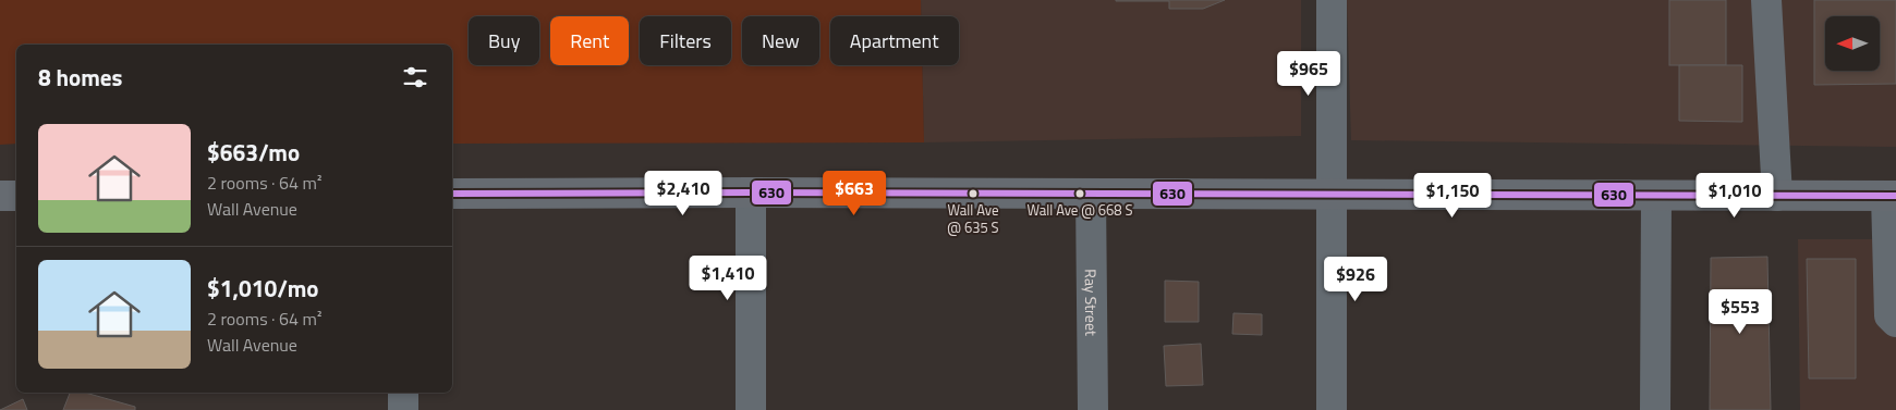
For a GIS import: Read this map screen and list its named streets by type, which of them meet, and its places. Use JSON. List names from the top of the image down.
{
  "streets": {
    "street": ["Ray Street"]
  },
  "places": ["Wall Ave @ 635 S", "Wall Ave @ 668 S"],
  "lines": ["transit line 630"],
  "north": "left",
  "page": {
    "chip": [
      "Buy",
      "Rent",
      "Filters",
      "New",
      "Apartment"
    ],
    "heading": "8 homes",
    "price": [
      "$965",
      "$2,410",
      "$663",
      "$1,150",
      "$1,010",
      "$1,410",
      "$926",
      "$553"
    ],
    "list": [
      {
        "name": "$663/mo",
        "note": "2 rooms · 64 m² · Wall Avenue"
      },
      {
        "name": "$1,010/mo",
        "note": "2 rooms · 64 m² · Wall Avenue"
      }
    ]
  }
}
